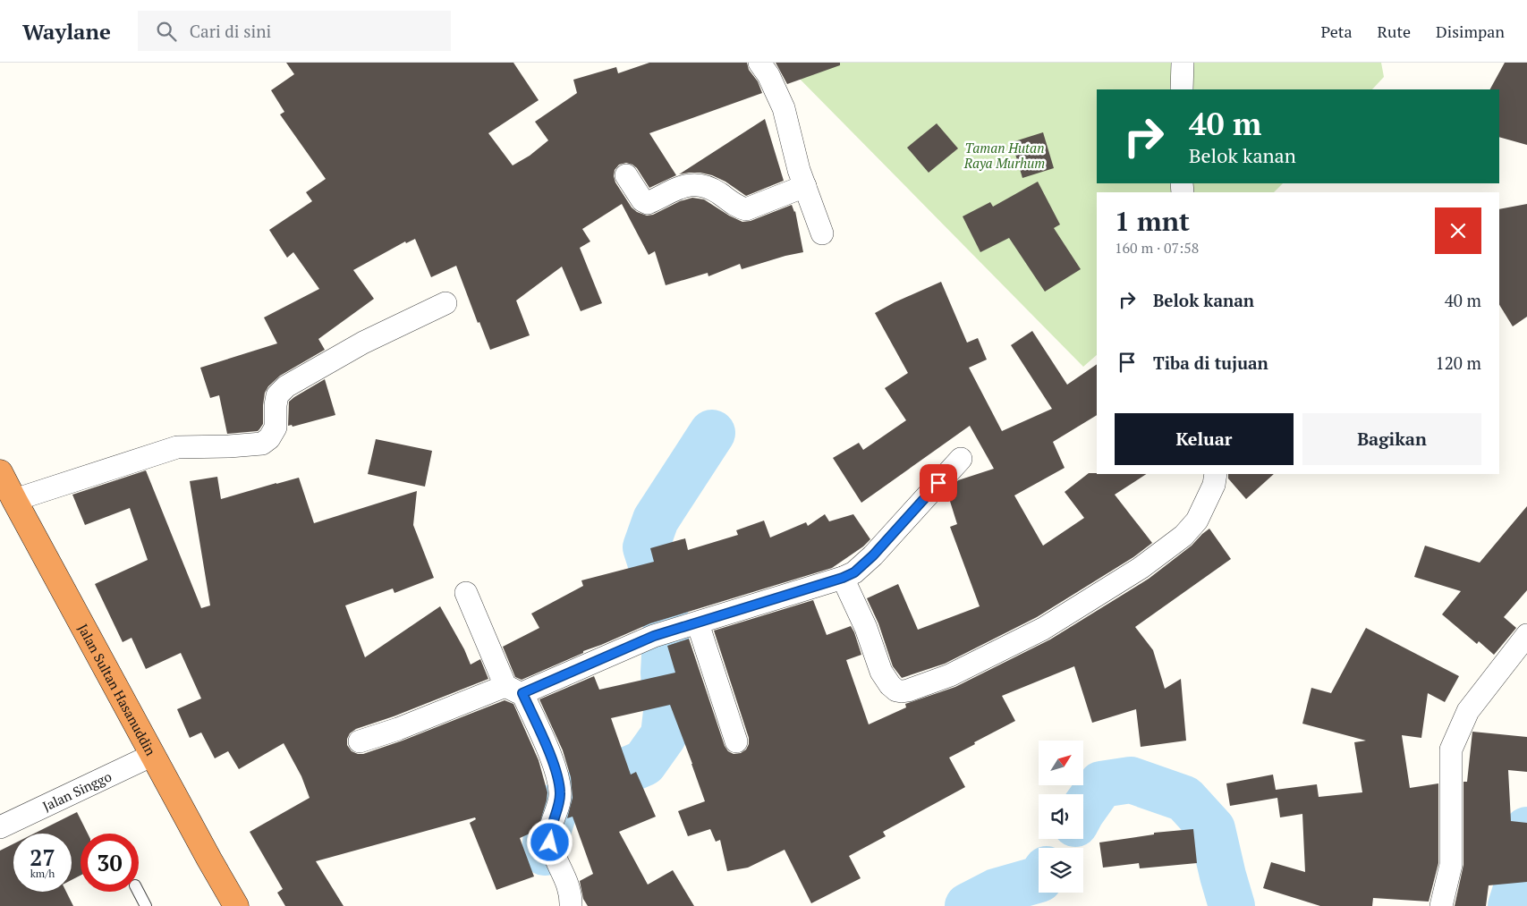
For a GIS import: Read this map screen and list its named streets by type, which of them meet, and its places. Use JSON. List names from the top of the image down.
{
  "streets": {
    "highway": ["Jalan Sultan Hasanuddin"],
    "street": ["Jalan Singgo"]
  },
  "crossings": [
    ["Jalan Sultan Hasanuddin", "Jalan Singgo"]
  ],
  "parks": ["Taman Hutan Raya Murhum"],
  "north": "top right",
  "page": {
    "header": "Waylane",
    "search": "Cari di sini",
    "nav": ["Peta", "Rute", "Disimpan"],
    "turn": ["40 m", "Belok kanan"],
    "heading": ["1 mnt", "160 m · 07:58"],
    "list": [
      {
        "name": "Belok kanan",
        "value": "40 m"
      },
      {
        "name": "Tiba di tujuan",
        "value": "120 m"
      }
    ],
    "buttons": ["Keluar", "Bagikan"],
    "speed": "27 km/h",
    "limit": "30"
  }
}
